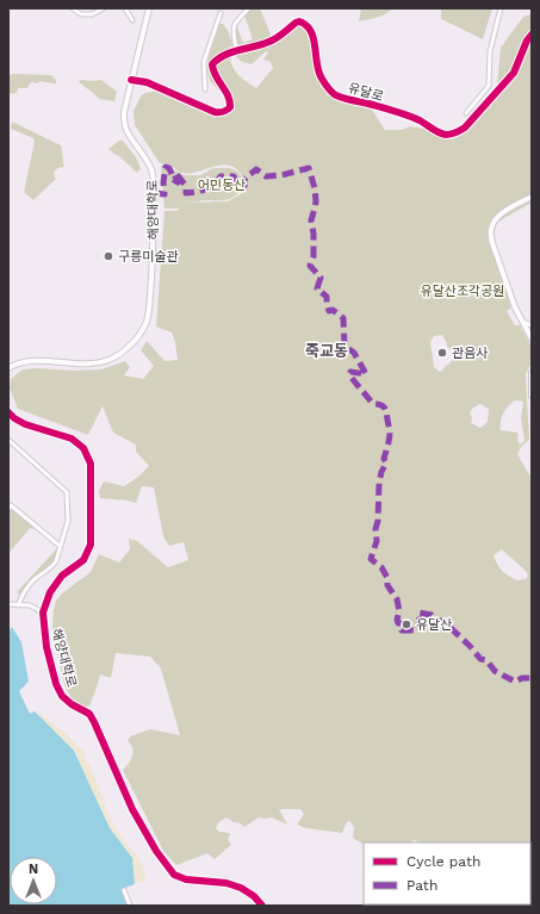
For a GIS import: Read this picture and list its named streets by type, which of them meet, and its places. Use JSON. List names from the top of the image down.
{
  "streets": {
    "street": ["유달로", "해양대학로"]
  },
  "crossings": [
    ["유달로", "해양대학로"]
  ],
  "districts": ["죽교동"],
  "parks": ["어민동산", "유달산조각공원"],
  "places": ["구릉미술관", "관음사", "유달산"],
  "legend": ["Cycle path", "Path"],
  "north": "top"
}
